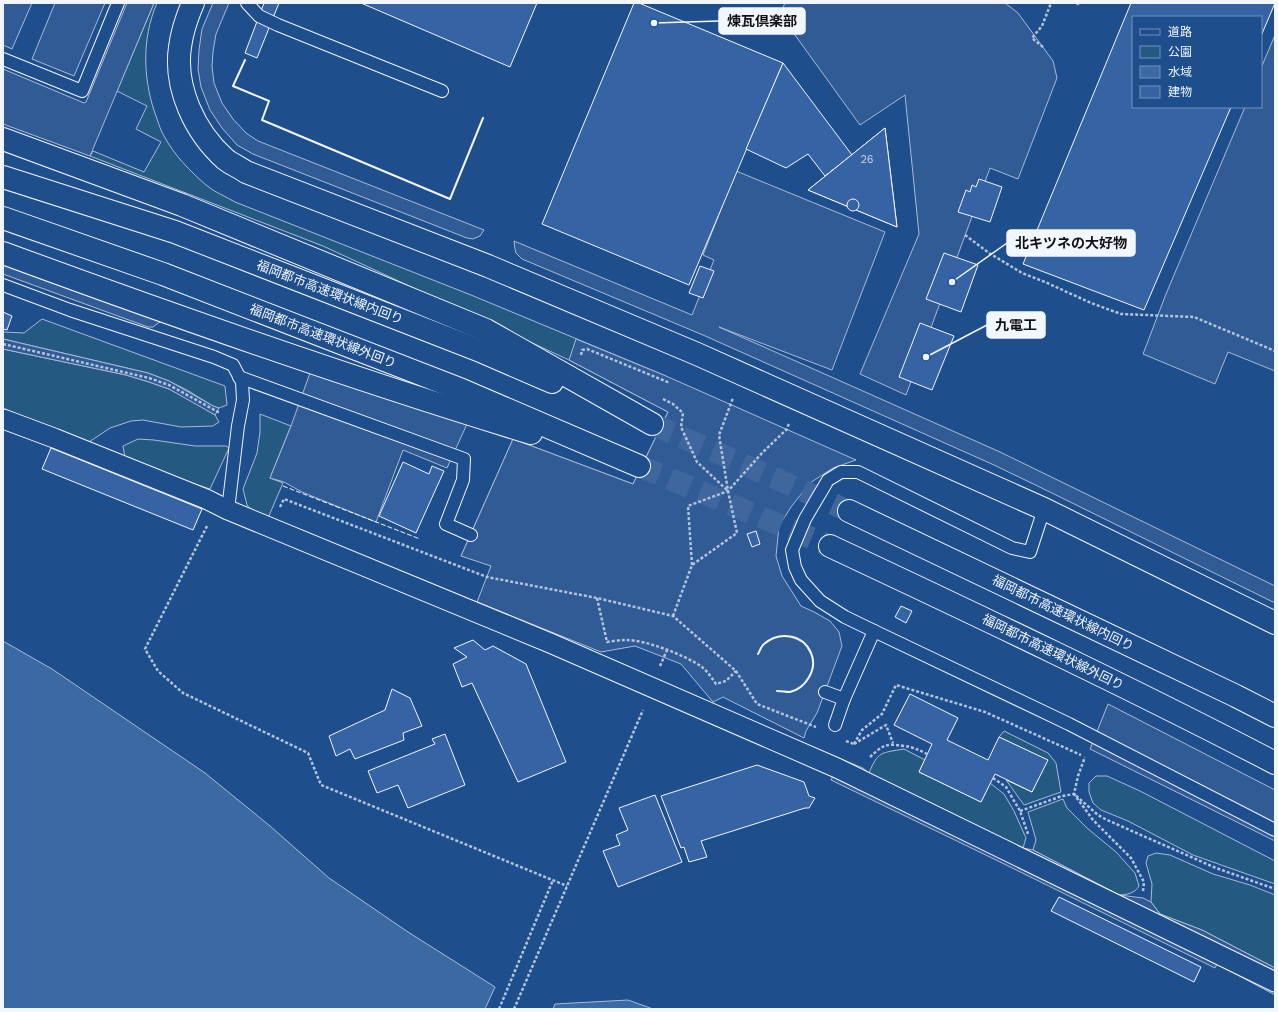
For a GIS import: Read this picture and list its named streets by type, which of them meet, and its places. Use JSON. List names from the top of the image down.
{
  "streets": {
    "main road": ["福岡都市高速環状線内回り", "福岡都市高速環状線外回り"]
  },
  "places": ["煉瓦倶楽部", "北キツネの大好物", "九電工"],
  "house_numbers": ["26"],
  "legend": [
    "道路",
    "公園",
    "水域",
    "建物"
  ]
}
